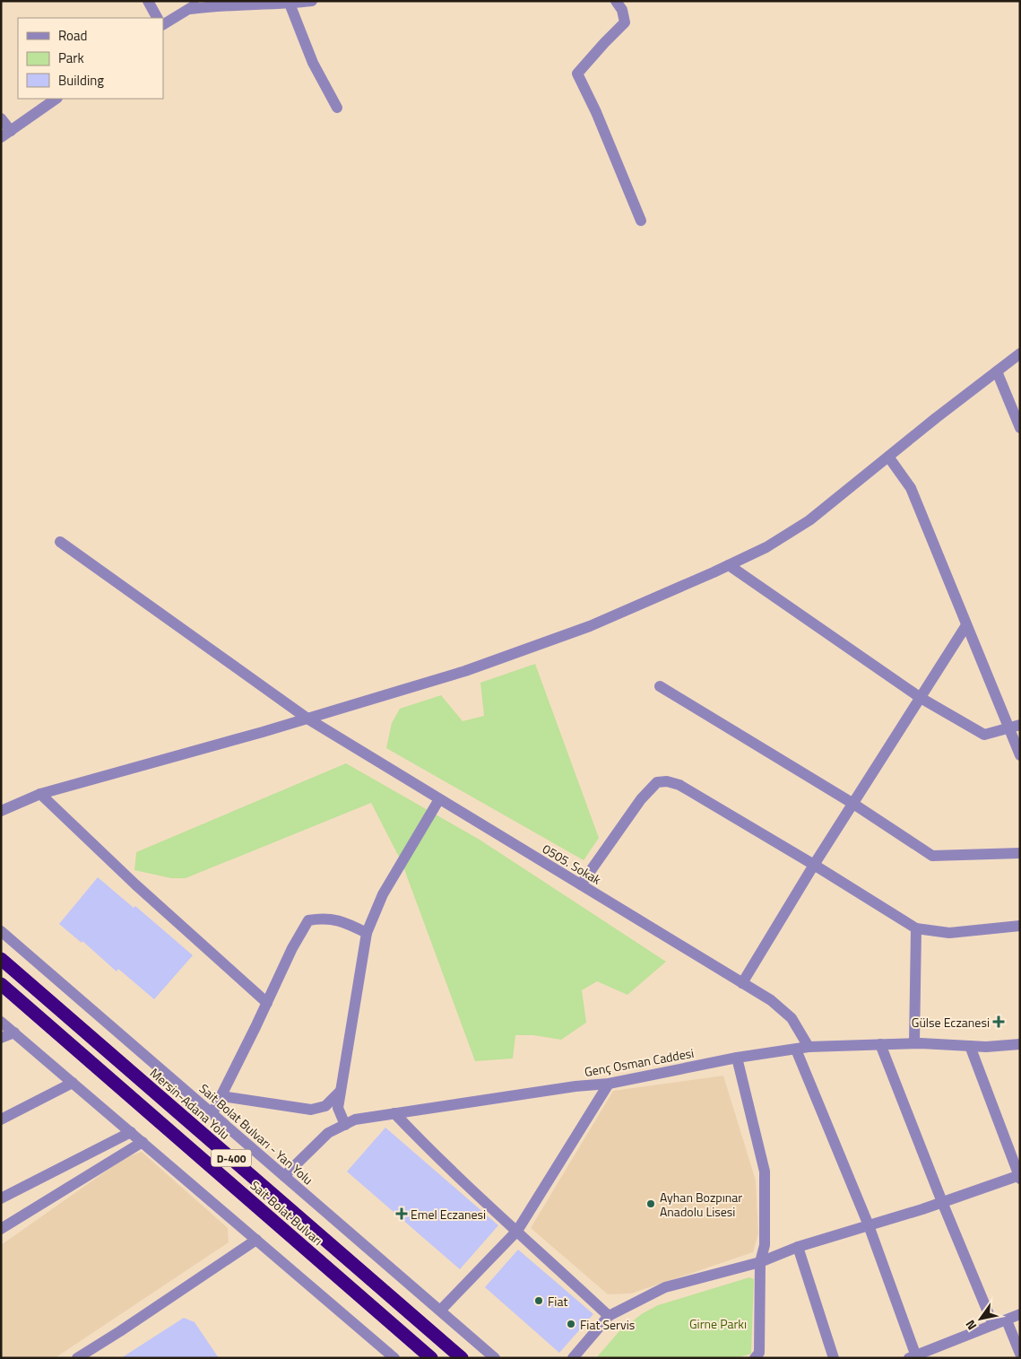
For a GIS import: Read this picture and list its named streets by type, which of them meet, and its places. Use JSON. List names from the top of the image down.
{
  "streets": {
    "highway": ["Mersin-Adana Yolu", "D-400", "Sait Bolat Bulvarı"],
    "street": ["0505. Sokak", "Genç Osman Caddesi", "Sait Bolat Bulvarı - Yan Yolu"]
  },
  "crossings": [
    ["0505. Sokak", "Genç Osman Caddesi"],
    ["Genç Osman Caddesi", "Sait Bolat Bulvarı - Yan Yolu"]
  ],
  "parks": ["Girne Parkı"],
  "places": {
    "health": ["Gülse Eczanesi", "Emel Eczanesi"],
    "other": ["Ayhan Bozpınar Anadolu Lisesi", "Fiat", "Fiat Servis"]
  },
  "legend": ["Road", "Park", "Building"],
  "north": "bottom left"
}
